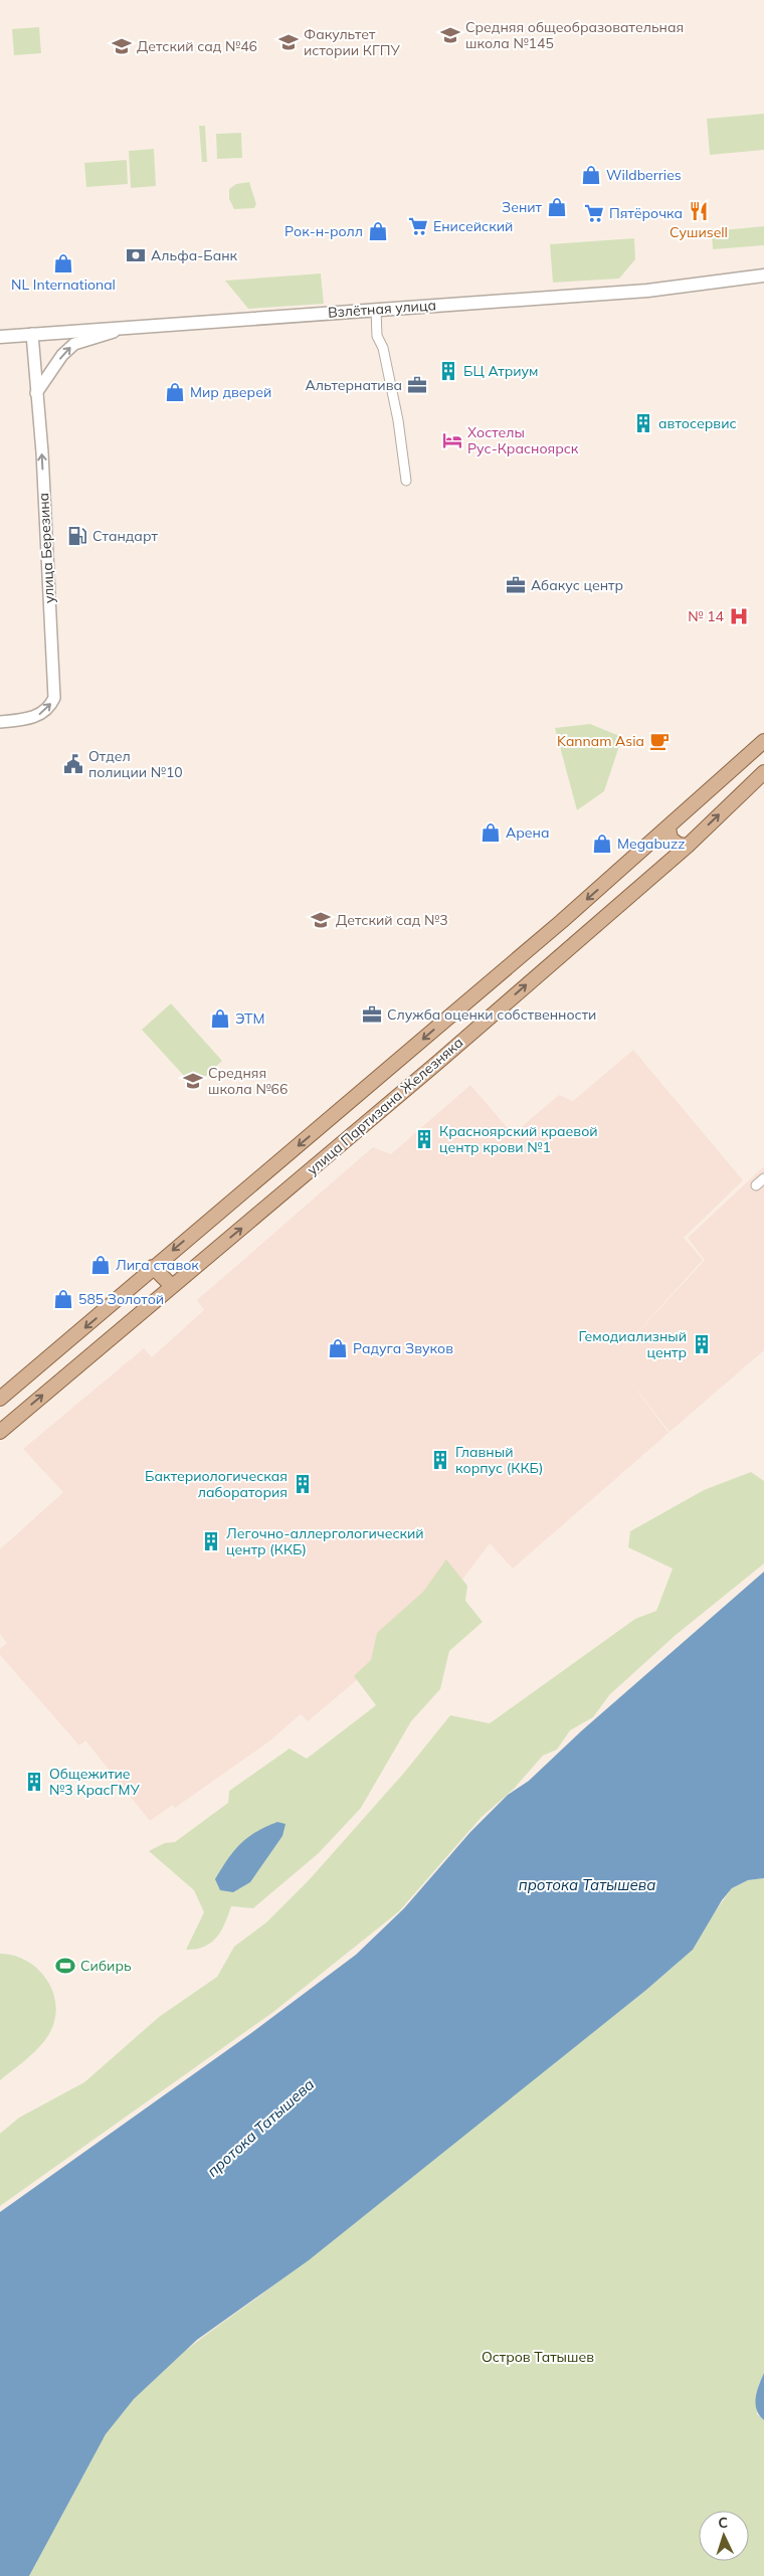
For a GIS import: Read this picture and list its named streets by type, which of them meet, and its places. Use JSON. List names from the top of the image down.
{
  "streets": {
    "main road": ["Взлётная улица", "улица Партизана Железняка"],
    "street": ["улица Березина"]
  },
  "crossings": [
    ["Взлётная улица", "улица Березина"]
  ],
  "one_way": ["улица Березина"],
  "water": ["протока Татышева"],
  "parks": ["Остров Татышев"],
  "places": {
    "school or university": [
      "Средняя общеобразовательная школа №145",
      "Факультет истории КГПУ",
      "Детский сад №46",
      "Детский сад №3",
      "Средняя школа №66"
    ],
    "shop": [
      "Wildberries",
      "Зенит",
      "Рок-н-ролл",
      "NL International",
      "Мир дверей",
      "Арена",
      "Megabuzz",
      "ЭТМ",
      "Лига ставок",
      "585 Золотой",
      "Радуга Звуков"
    ],
    "restaurant": ["Сушиsell"],
    "supermarket": ["Пятёрочка", "Енисейский"],
    "bank": ["Альфа-Банк"],
    "building": [
      "БЦ Атриум",
      "автосервис",
      "Красноярский краевой центр крови №1",
      "Гемодиализный центр",
      "Главный корпус (ККБ)",
      "Бактериологическая лаборатория",
      "Легочно-аллергологический центр (ККБ)",
      "Общежитие №3 КрасГМУ"
    ],
    "office": ["Альтернатива", "Абакус центр", "Служба оценки собственности"],
    "hotel": ["Хостелы Рус-Красноярск"],
    "fuel station": ["Стандарт"],
    "hospital": ["№ 14"],
    "cafe": ["Kannam Asia"],
    "public building": ["Отдел полиции №10"],
    "sports": ["Сибирь"]
  },
  "north": "top"
}
